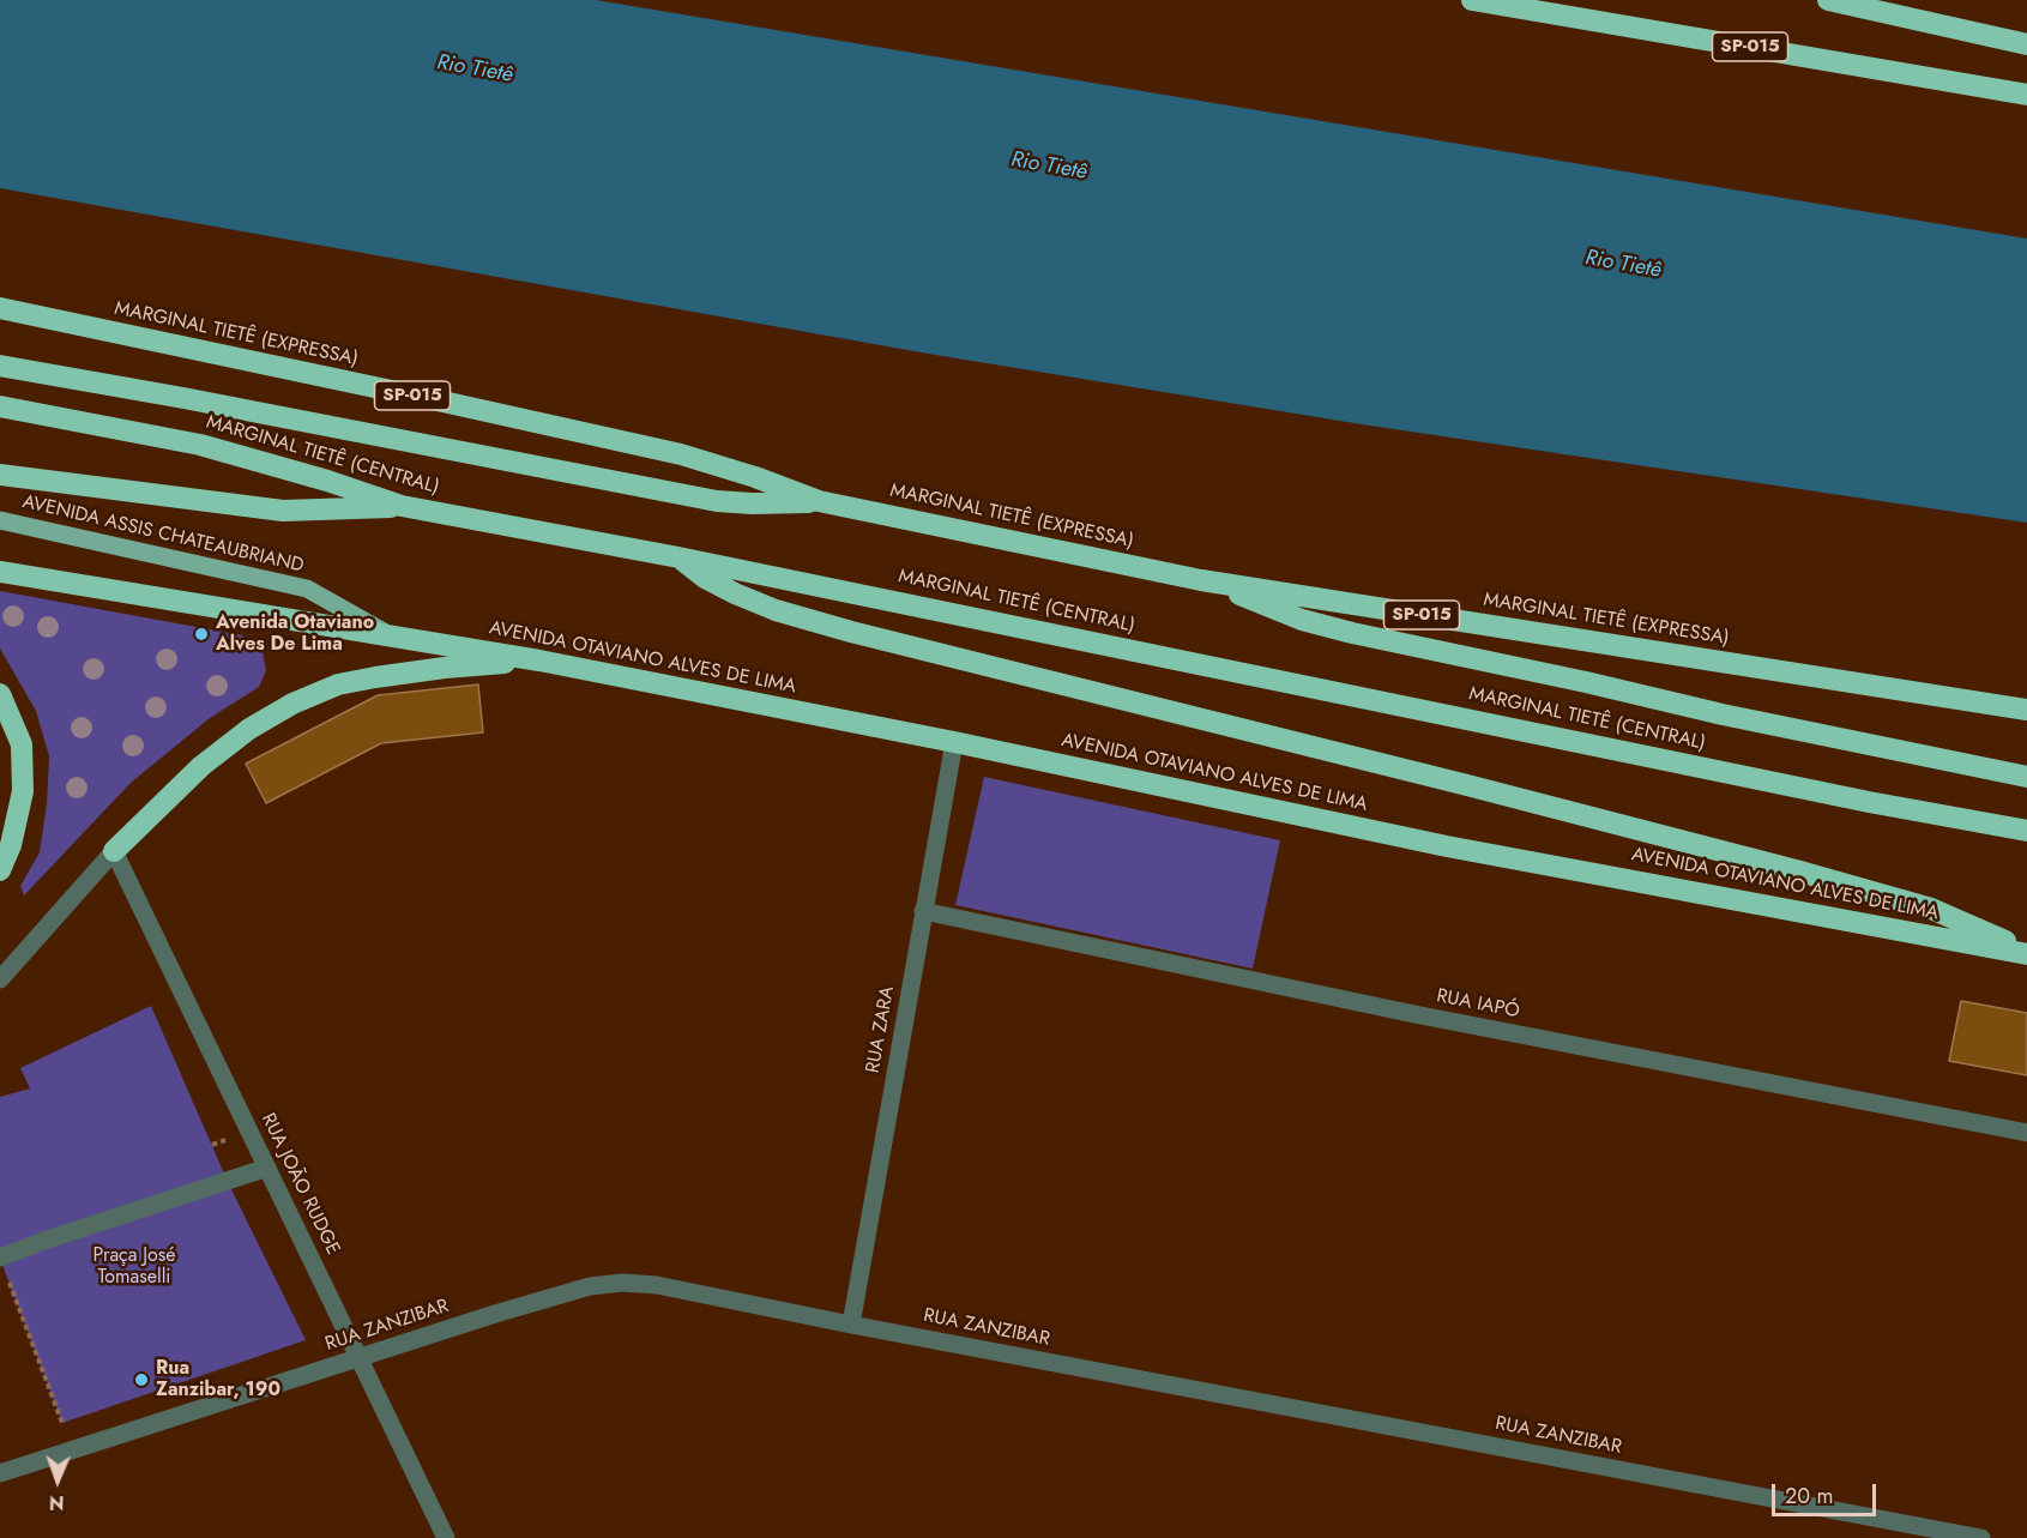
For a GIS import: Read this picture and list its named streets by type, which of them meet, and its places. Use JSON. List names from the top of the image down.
{
  "streets": {
    "highway": [
      "SP-015",
      "MARGINAL TIETÊ (EXPRESSA)",
      "MARGINAL TIETÊ (CENTRAL)",
      "AVENIDA OTAVIANO ALVES DE LIMA"
    ],
    "main road": ["AVENIDA ASSIS CHATEAUBRIAND"],
    "street": [
      "RUA IAPÓ",
      "RUA ZARA",
      "RUA JOÃO RUDGE",
      "RUA ZANZIBAR"
    ]
  },
  "crossings": [
    ["SP-015", "MARGINAL TIETÊ (EXPRESSA)"],
    ["AVENIDA ASSIS CHATEAUBRIAND", "AVENIDA OTAVIANO ALVES DE LIMA"],
    ["AVENIDA OTAVIANO ALVES DE LIMA", "RUA ZARA"],
    ["RUA IAPÓ", "RUA ZARA"],
    ["RUA ZARA", "RUA ZANZIBAR"],
    ["RUA JOÃO RUDGE", "RUA ZANZIBAR"]
  ],
  "water": ["Rio Tietê"],
  "parks": ["Praça José Tomaselli"],
  "places": ["Avenida Otaviano Alves De Lima", "Rua Zanzibar, 190"],
  "scale_bar": "20 m",
  "north": "bottom"
}
